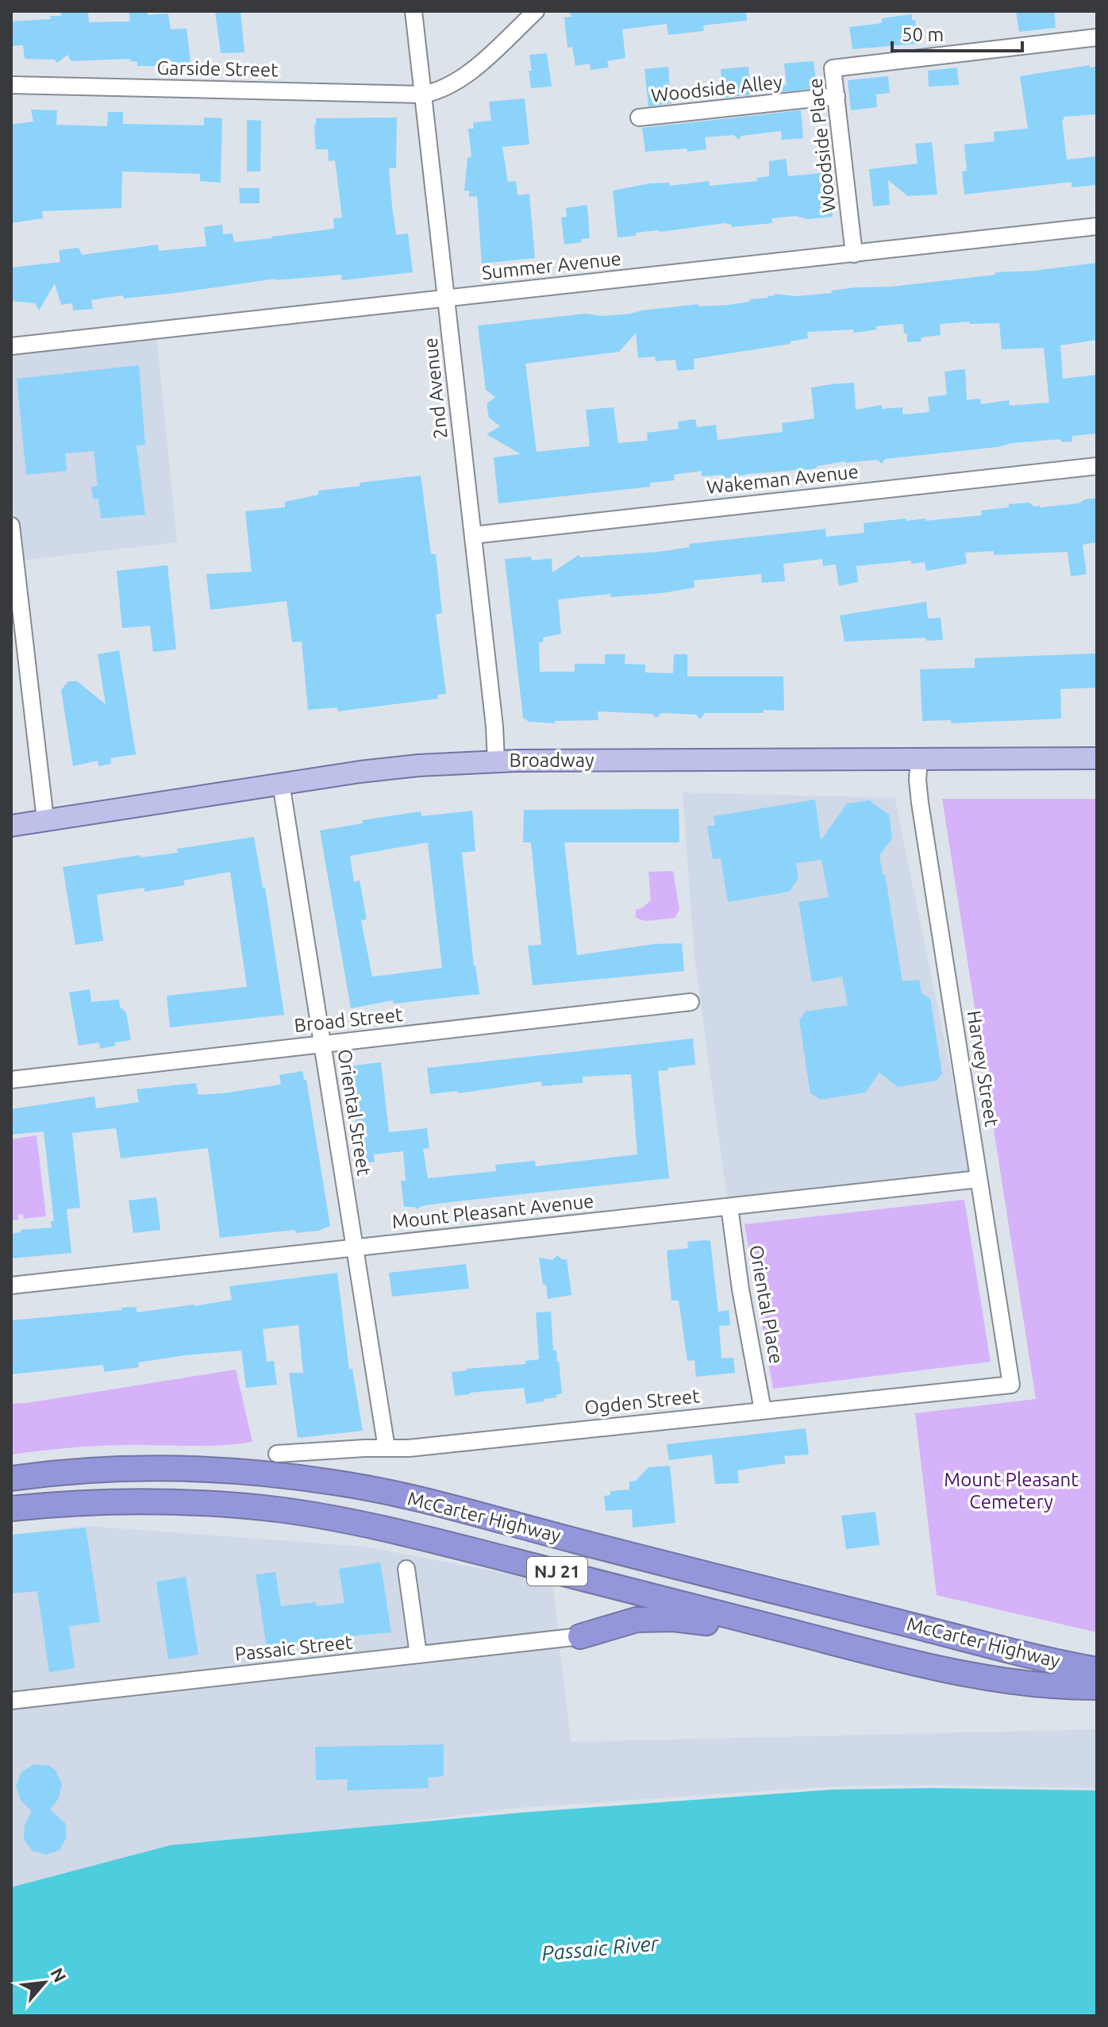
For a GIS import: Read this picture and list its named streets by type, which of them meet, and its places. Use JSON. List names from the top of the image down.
{
  "streets": {
    "highway": ["McCarter Highway", "NJ 21"],
    "main road": ["Broadway"],
    "street": [
      "Garside Street",
      "Woodside Alley",
      "Woodside Place",
      "Summer Avenue",
      "2nd Avenue",
      "Wakeman Avenue",
      "Broad Street",
      "Harvey Street",
      "Oriental Street",
      "Mount Pleasant Avenue",
      "Oriental Place",
      "Ogden Street",
      "Passaic Street"
    ]
  },
  "crossings": [
    ["Garside Street", "2nd Avenue"],
    ["Woodside Alley", "Woodside Place"],
    ["Woodside Place", "Summer Avenue"],
    ["Summer Avenue", "2nd Avenue"],
    ["2nd Avenue", "Wakeman Avenue"],
    ["2nd Avenue", "Broadway"],
    ["Broadway", "Harvey Street"],
    ["Broadway", "Oriental Street"],
    ["Broad Street", "Oriental Street"],
    ["Harvey Street", "Mount Pleasant Avenue"],
    ["Harvey Street", "Ogden Street"],
    ["Oriental Street", "Mount Pleasant Avenue"],
    ["Oriental Street", "Ogden Street"],
    ["Mount Pleasant Avenue", "Oriental Place"],
    ["Oriental Place", "Ogden Street"]
  ],
  "water": ["Passaic River"],
  "parks": ["Mount Pleasant Cemetery"],
  "scale_bar": "50 m",
  "north": "top right"
}
